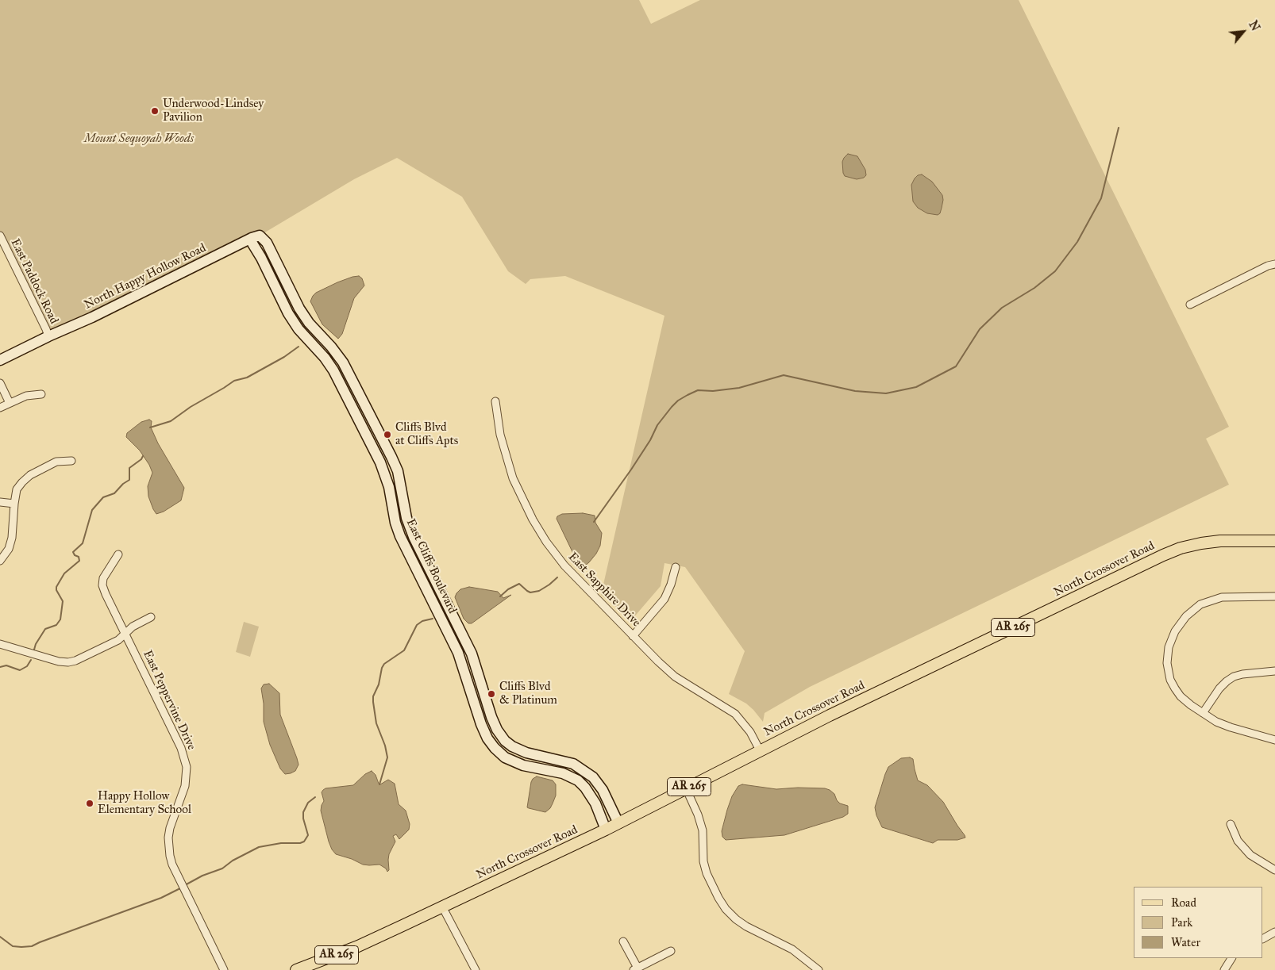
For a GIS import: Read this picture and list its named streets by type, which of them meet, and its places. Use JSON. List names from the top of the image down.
{
  "streets": {
    "main road": ["North Crossover Road", "AR 265"],
    "street": [
      "North Happy Hollow Road",
      "East Paddock Road",
      "East Cliffs Boulevard",
      "East Sapphire Drive",
      "East Peppervine Drive"
    ]
  },
  "crossings": [
    ["North Happy Hollow Road", "East Paddock Road"],
    ["North Happy Hollow Road", "East Cliffs Boulevard"],
    ["East Cliffs Boulevard", "North Crossover Road"],
    ["North Crossover Road", "East Sapphire Drive"]
  ],
  "parks": ["Mount Sequoyah Woods"],
  "places": [
    "Underwood-Lindsey Pavilion",
    "Cliffs Blvd at Cliffs Apts",
    "Cliffs Blvd & Platinum",
    "Happy Hollow Elementary School"
  ],
  "legend": ["Road", "Park", "Water"],
  "north": "top right"
}
